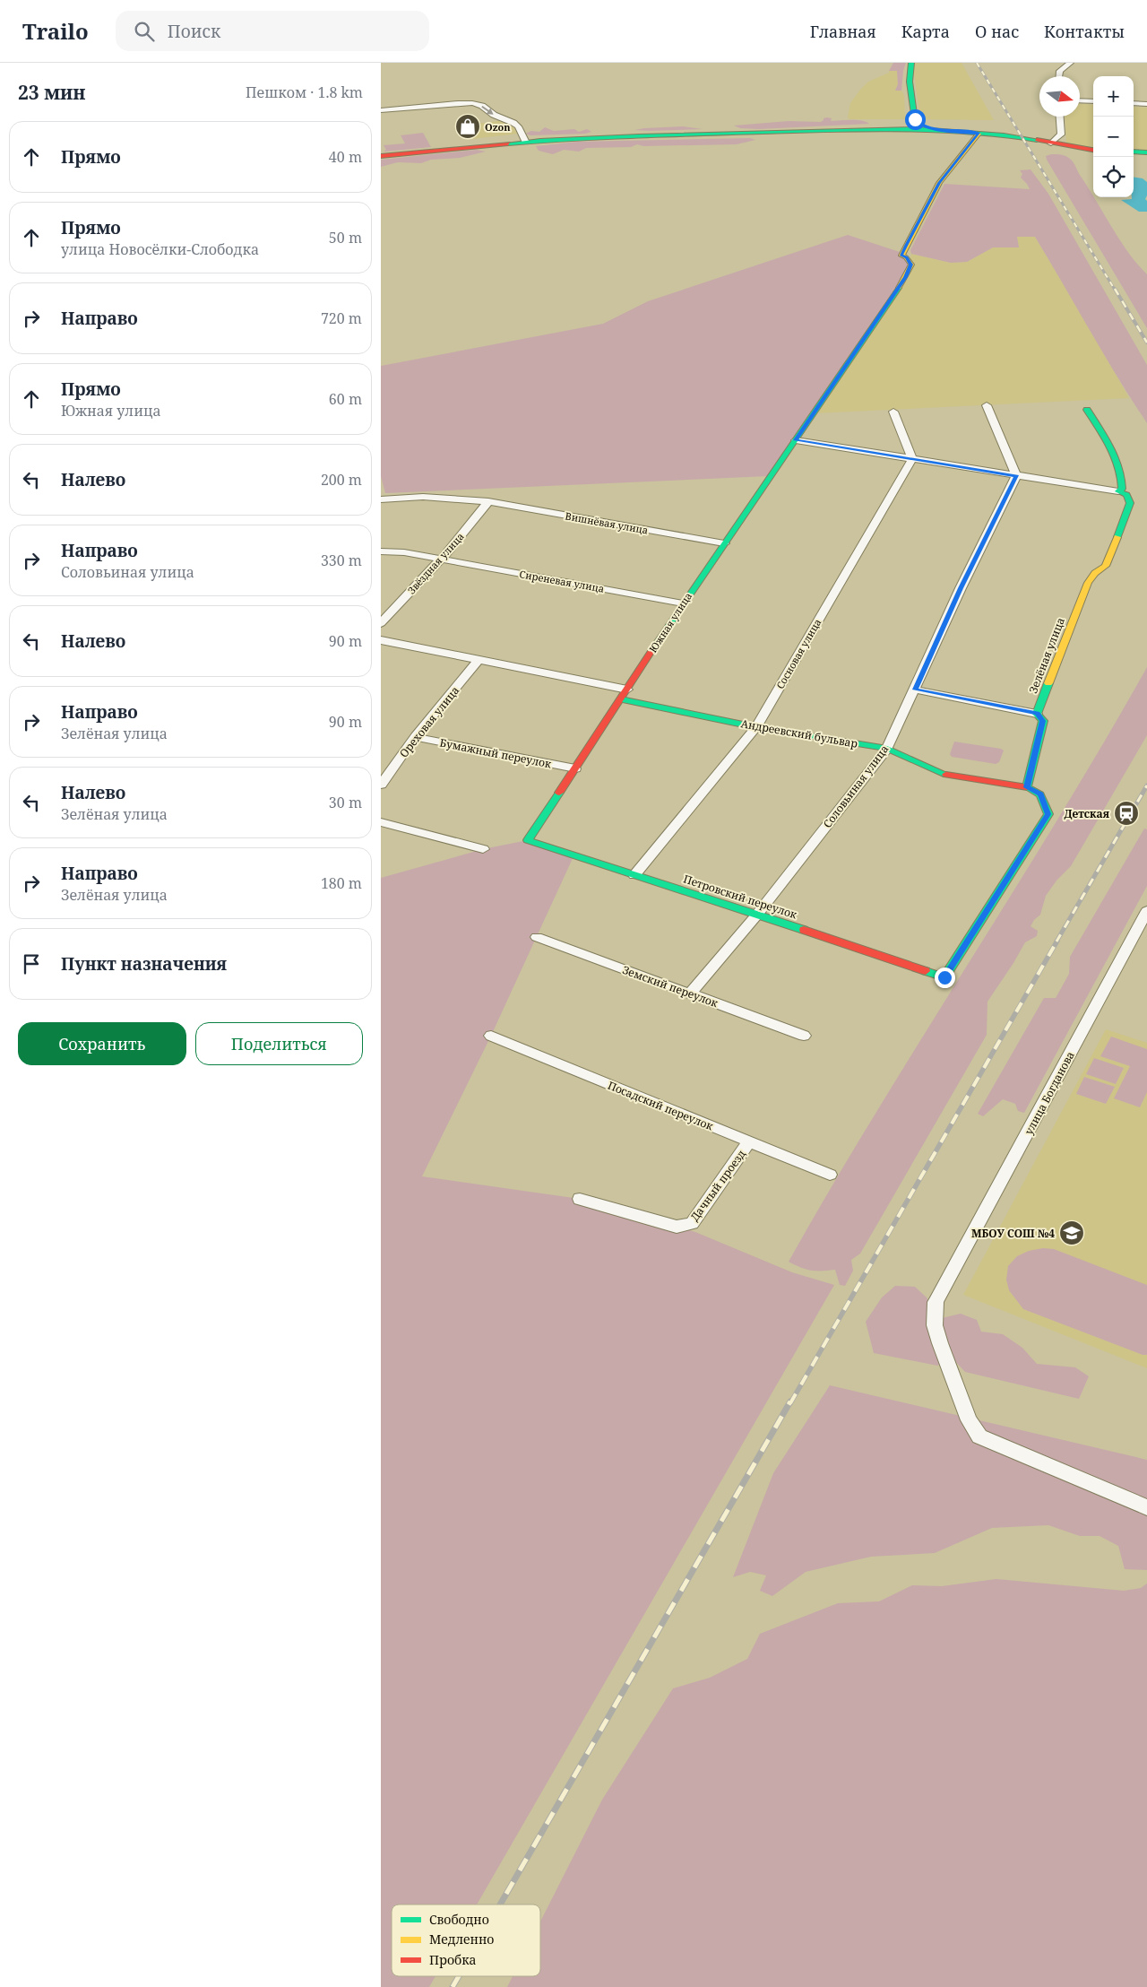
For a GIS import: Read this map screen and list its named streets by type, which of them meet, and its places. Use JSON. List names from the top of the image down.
{
  "streets": {
    "street": [
      "Вишнёвая улица",
      "Звёздная улица",
      "Сиреневая улица",
      "Южная улица",
      "Сосновая улица",
      "Зелёная улица",
      "Ореховая улица",
      "Андреевский бульвар",
      "Бумажный переулок",
      "Соловьиная улица",
      "Петровский переулок",
      "Земский переулок",
      "улица Богданова",
      "Посадский переулок",
      "Дачный проезд"
    ]
  },
  "crossings": [
    ["Вишнёвая улица", "Звёздная улица"],
    ["Вишнёвая улица", "Южная улица"],
    ["Звёздная улица", "Сиреневая улица"],
    ["Сиреневая улица", "Южная улица"],
    ["Южная улица", "Андреевский бульвар"],
    ["Южная улица", "Бумажный переулок"],
    ["Южная улица", "Петровский переулок"],
    ["Сосновая улица", "Андреевский бульвар"],
    ["Сосновая улица", "Петровский переулок"],
    ["Ореховая улица", "Андреевский бульвар"],
    ["Ореховая улица", "Бумажный переулок"],
    ["Андреевский бульвар", "Соловьиная улица"],
    ["Андреевский бульвар", "Петровский переулок"],
    ["Соловьиная улица", "Петровский переулок"],
    ["Соловьиная улица", "Земский переулок"],
    ["Посадский переулок", "Дачный проезд"]
  ],
  "places": {
    "shop": ["Ozon"],
    "station": ["Детская"],
    "school or university": ["МБОУ СОШ №4"]
  },
  "legend": ["Свободно", "Медленно", "Пробка"],
  "north": "right",
  "page": {
    "header": "Trailo",
    "search": "Поиск",
    "nav": [
      "Главная",
      "Карта",
      "О нас",
      "Контакты"
    ],
    "heading": ["23 мин", "Пешком · 1.8 km"],
    "map_buttons": ["+", "−"],
    "list": [
      ["Прямо", "40 m"],
      ["Прямо", "улица Новосёлки-Слободка", "50 m"],
      ["Направо", "720 m"],
      ["Прямо", "Южная улица", "60 m"],
      ["Налево", "200 m"],
      ["Направо", "Соловьиная улица", "330 m"],
      ["Налево", "90 m"],
      ["Направо", "Зелёная улица", "90 m"],
      ["Налево", "Зелёная улица", "30 m"],
      ["Направо", "Зелёная улица", "180 m"],
      "Пункт назначения"
    ],
    "buttons": ["Сохранить", "Поделиться"]
  }
}
